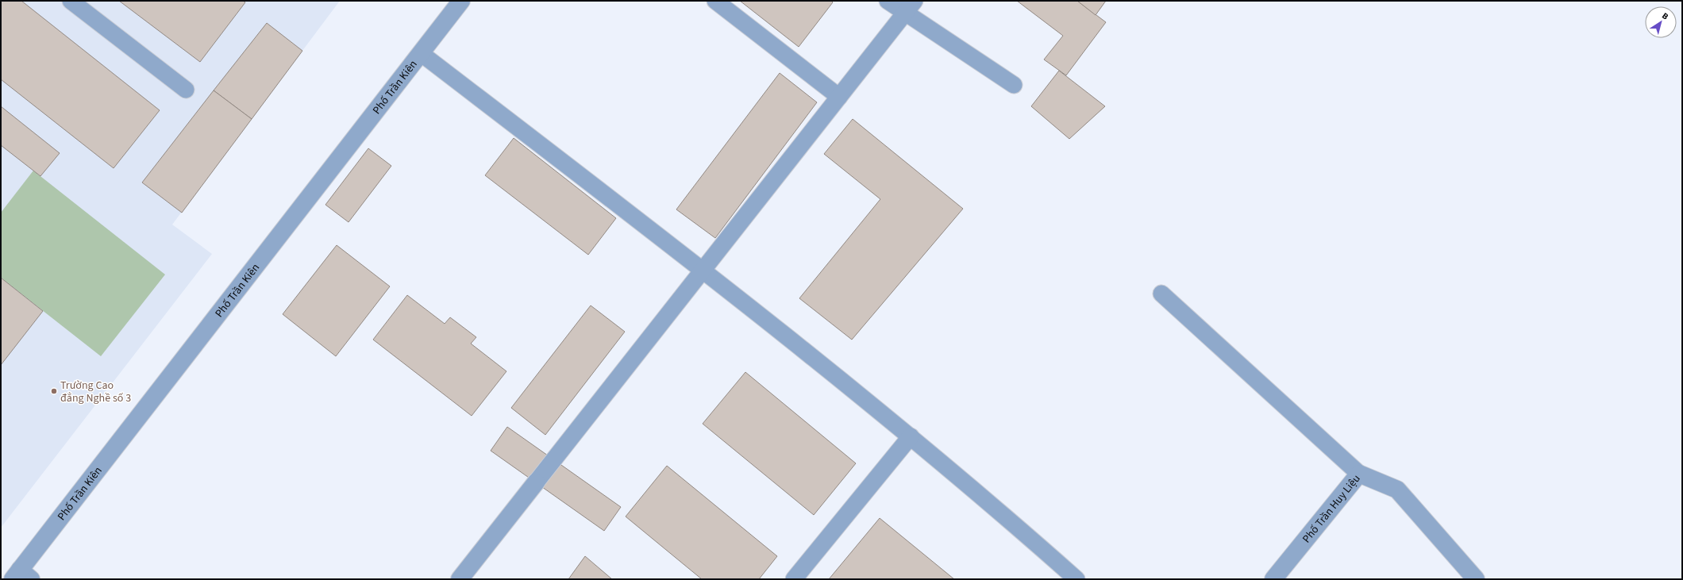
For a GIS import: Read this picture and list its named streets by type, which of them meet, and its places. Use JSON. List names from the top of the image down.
{
  "streets": {
    "street": ["Phố Trần Kiên", "Phố Trần Huy Liệu"]
  },
  "places": ["Trường Cao đẳng Nghề số 3"],
  "north": "top right"
}
